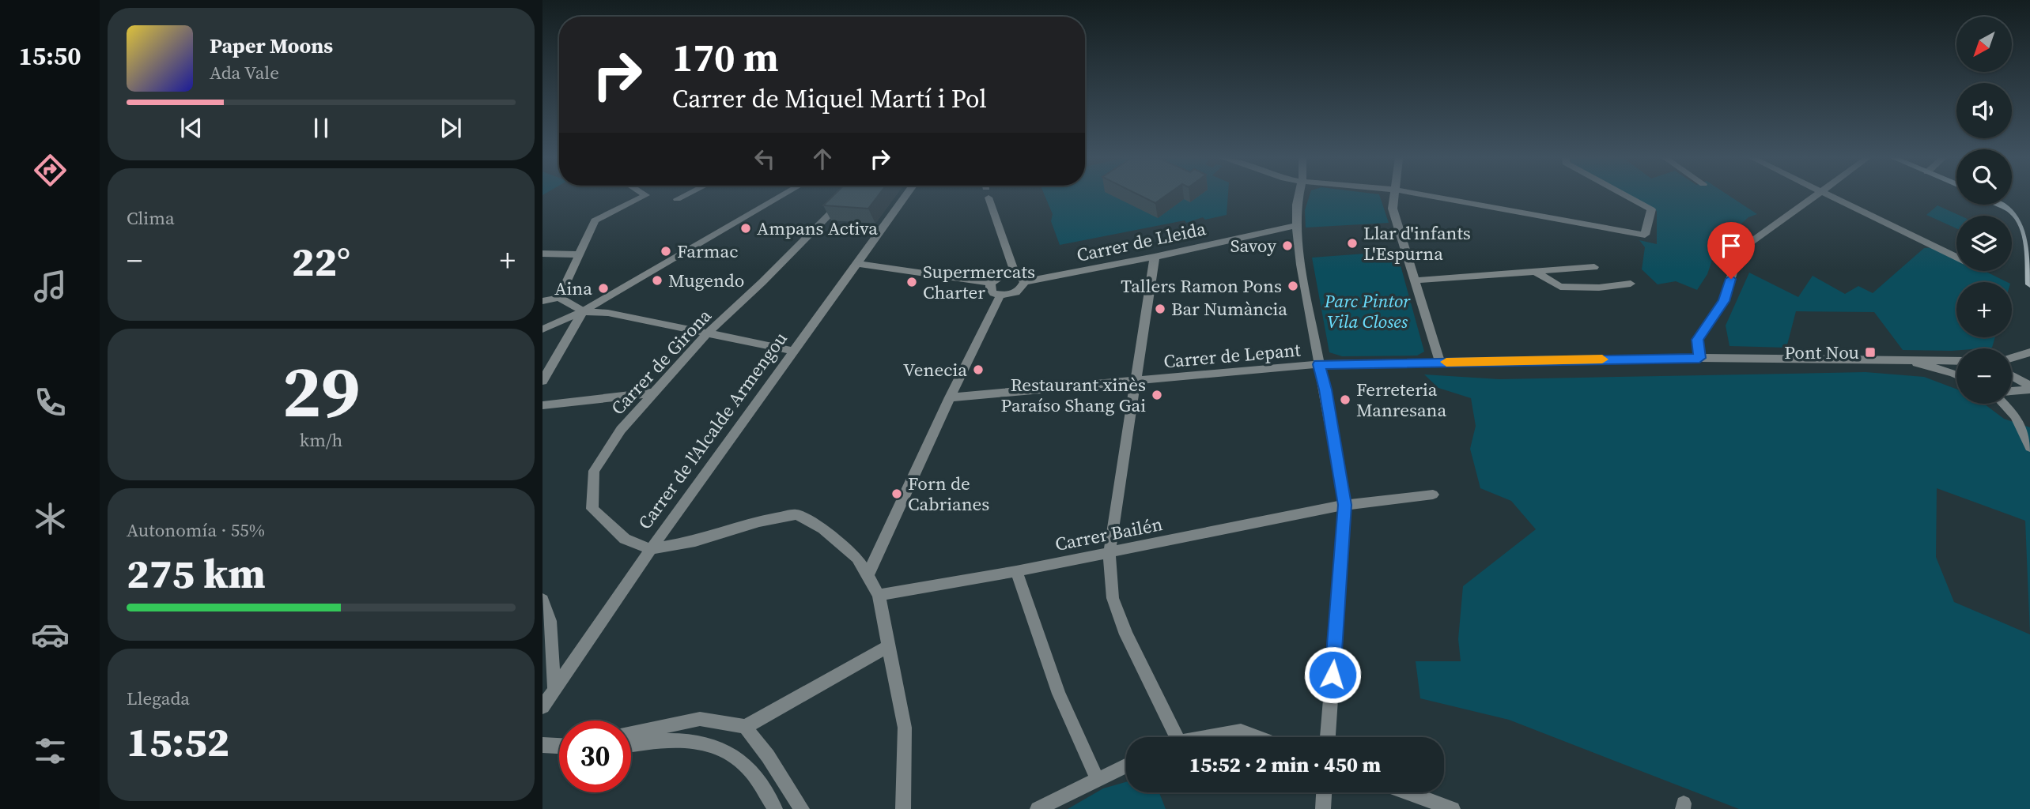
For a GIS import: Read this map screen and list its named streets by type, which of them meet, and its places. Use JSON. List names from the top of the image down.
{
  "streets": {
    "street": [
      "Carrer de Lleida",
      "Carrer de Lepant",
      "Carrer de Girona",
      "Carrer de l'Alcalde Armengou",
      "Carrer Bailén"
    ]
  },
  "crossings": [
    ["Carrer de Girona", "Carrer de l'Alcalde Armengou"]
  ],
  "parks": ["Parc Pintor Vila Closes"],
  "places": {
    "other": [
      "Ampans Activa",
      "Llar d'infants L'Espurna",
      "Savoy",
      "Farmac",
      "Mugendo",
      "Supermercats Charter",
      "Tallers Ramon Pons",
      "Aina",
      "Bar Numància",
      "Venecia",
      "Restaurant xinès Paraíso Shang Gai",
      "Ferreteria Manresana",
      "Forn de Cabrianes"
    ],
    "transit": ["Pont Nou"]
  },
  "north": "bottom left",
  "page": {
    "tabs": "15:50",
    "map_buttons": ["+", "−"],
    "turn": ["170 m", "Carrer de Miquel Martí i Pol"],
    "song": ["Paper Moons", "Ada Vale"],
    "tile": [
      "Clima",
      ["29", "km/h"],
      ["Autonomía · 55%", "275 km"],
      ["Llegada", "15:52"]
    ],
    "heat": ["−", "22°", "+"],
    "limit": "30",
    "trip": "15:52 · 2 min · 450 m"
  }
}
